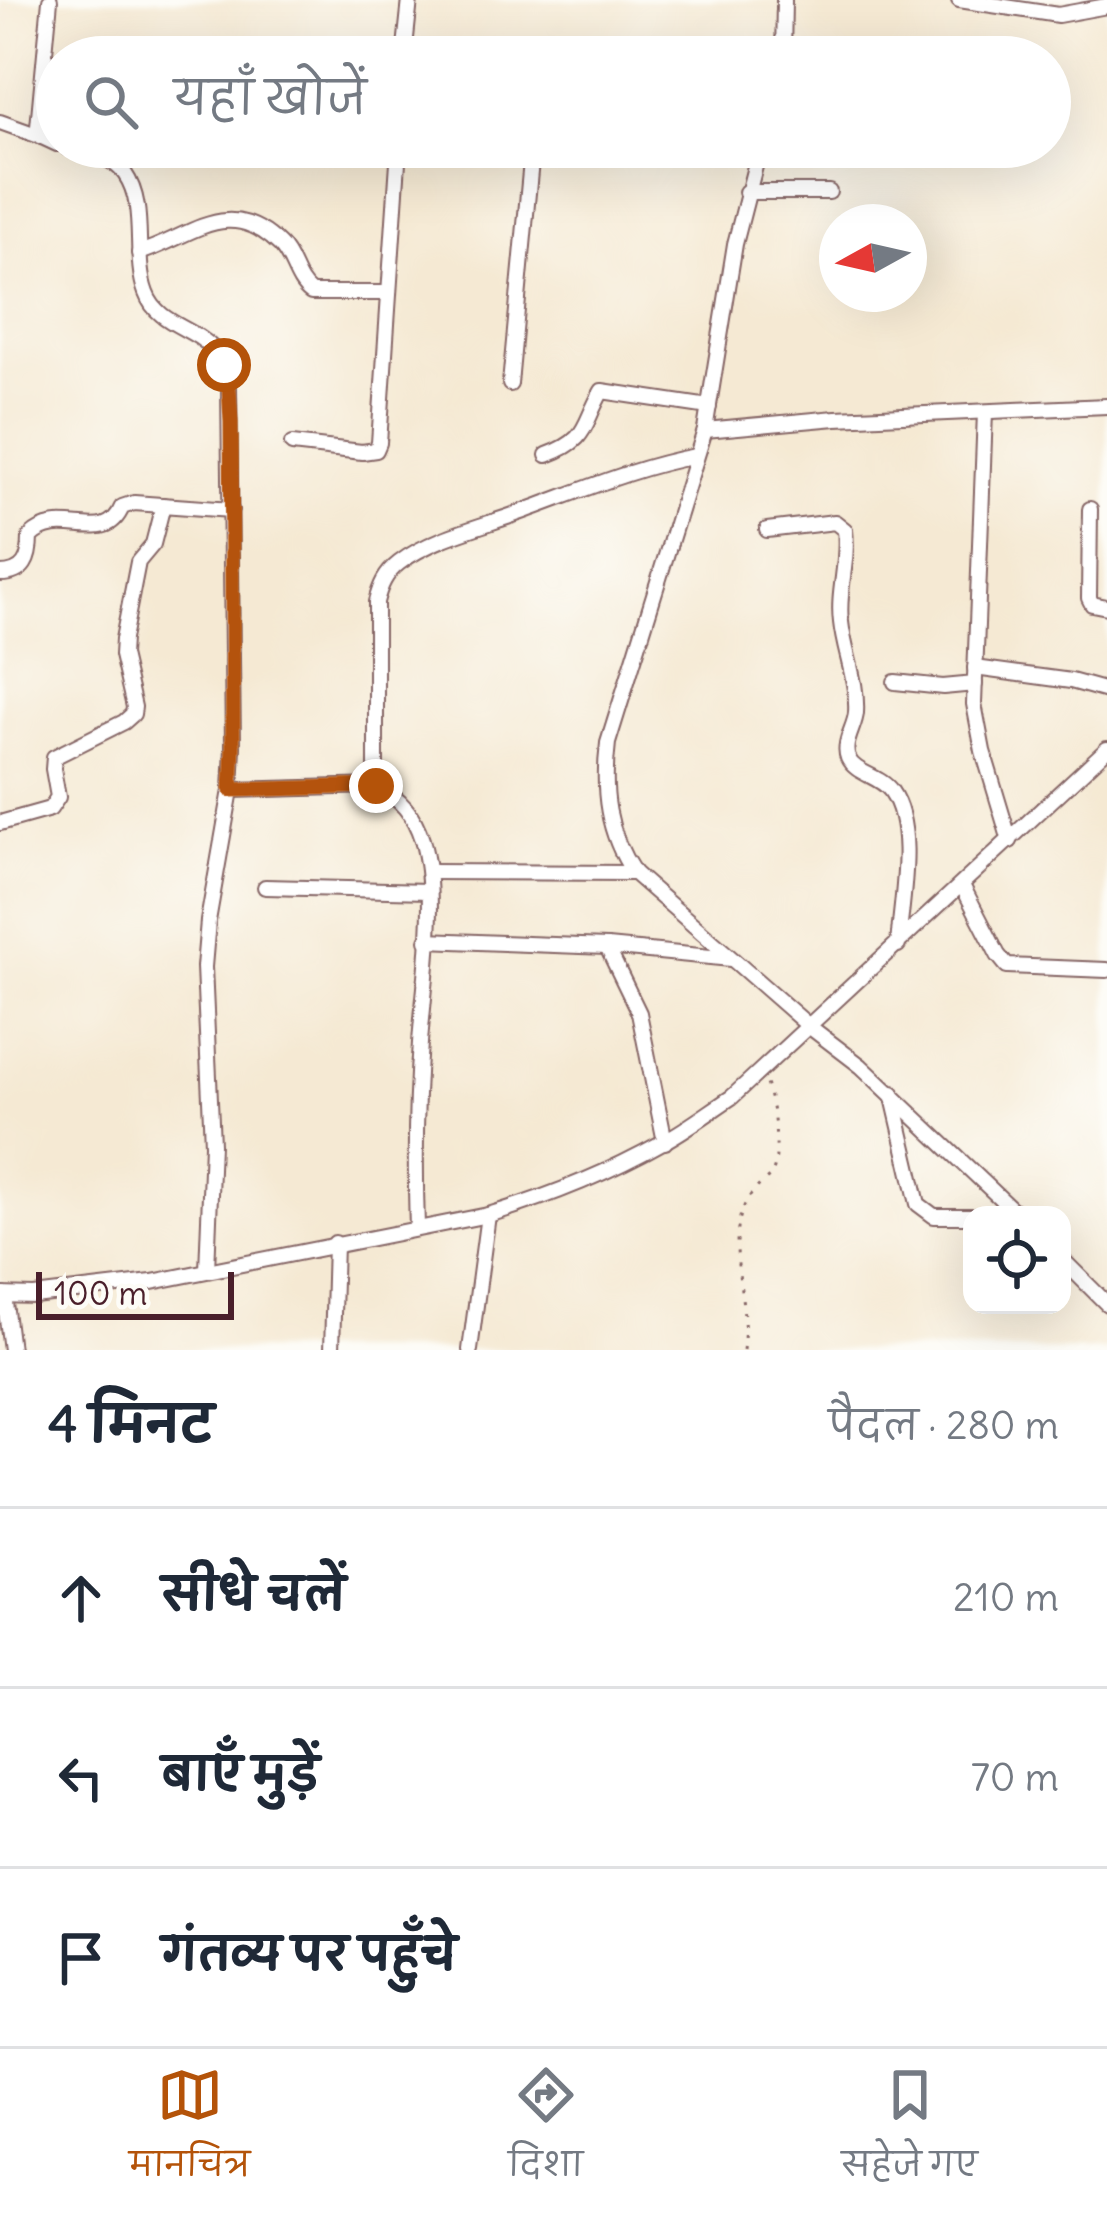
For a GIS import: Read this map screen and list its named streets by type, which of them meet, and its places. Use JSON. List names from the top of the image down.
{
  "scale_bar": "100 m",
  "north": "left",
  "page": {
    "search": "यहाँ खोजें",
    "scale": "100 m",
    "heading": ["4 मिनट", "पैदल · 280 m"],
    "list": [
      ["सीधे चलें", "210 m"],
      ["बाएँ मुड़ें", "70 m"],
      "गंतव्य पर पहुँचे"
    ],
    "nav": ["मानचित्र", "दिशा", "सहेजे गए"]
  }
}
